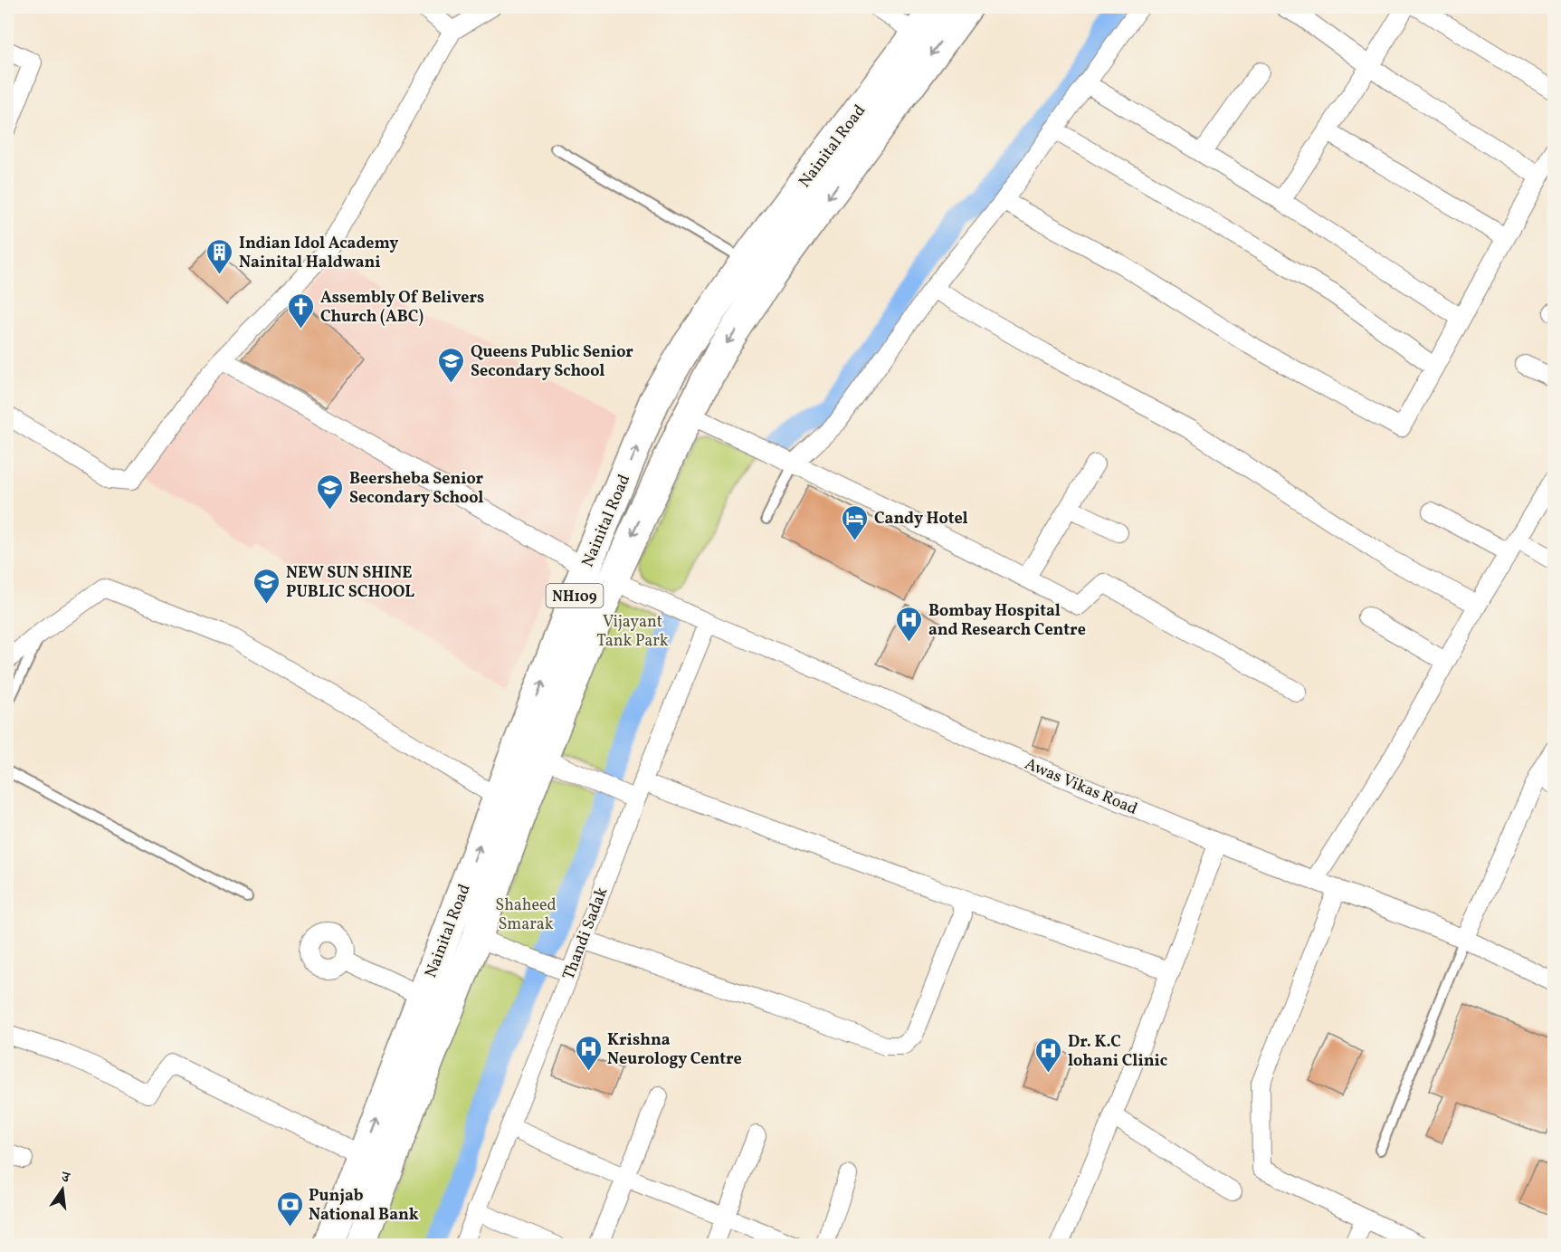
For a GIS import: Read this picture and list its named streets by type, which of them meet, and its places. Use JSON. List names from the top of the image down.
{
  "streets": {
    "highway": ["Nainital Road", "NH109"],
    "street": ["Awas Vikas Road", "Thandi Sadak"]
  },
  "crossings": [
    ["Nainital Road", "Awas Vikas Road"],
    ["Awas Vikas Road", "Thandi Sadak"]
  ],
  "parks": ["Vijayant Tank Park", "Shaheed Smarak"],
  "places": {
    "building": ["Indian Idol Academy Nainital Haldwani"],
    "church": ["Assembly Of Belivers Church (ABC)"],
    "school or university": ["Queens Public Senior Secondary School", "Beersheba Senior Secondary School", "NEW SUN SHINE PUBLIC SCHOOL"],
    "hotel": ["Candy Hotel"],
    "hospital": ["Bombay Hospital and Research Centre", "Krishna Neurology Centre", "Dr. K.C lohani Clinic"],
    "bank": ["Punjab National Bank"]
  },
  "north": "top"
}
